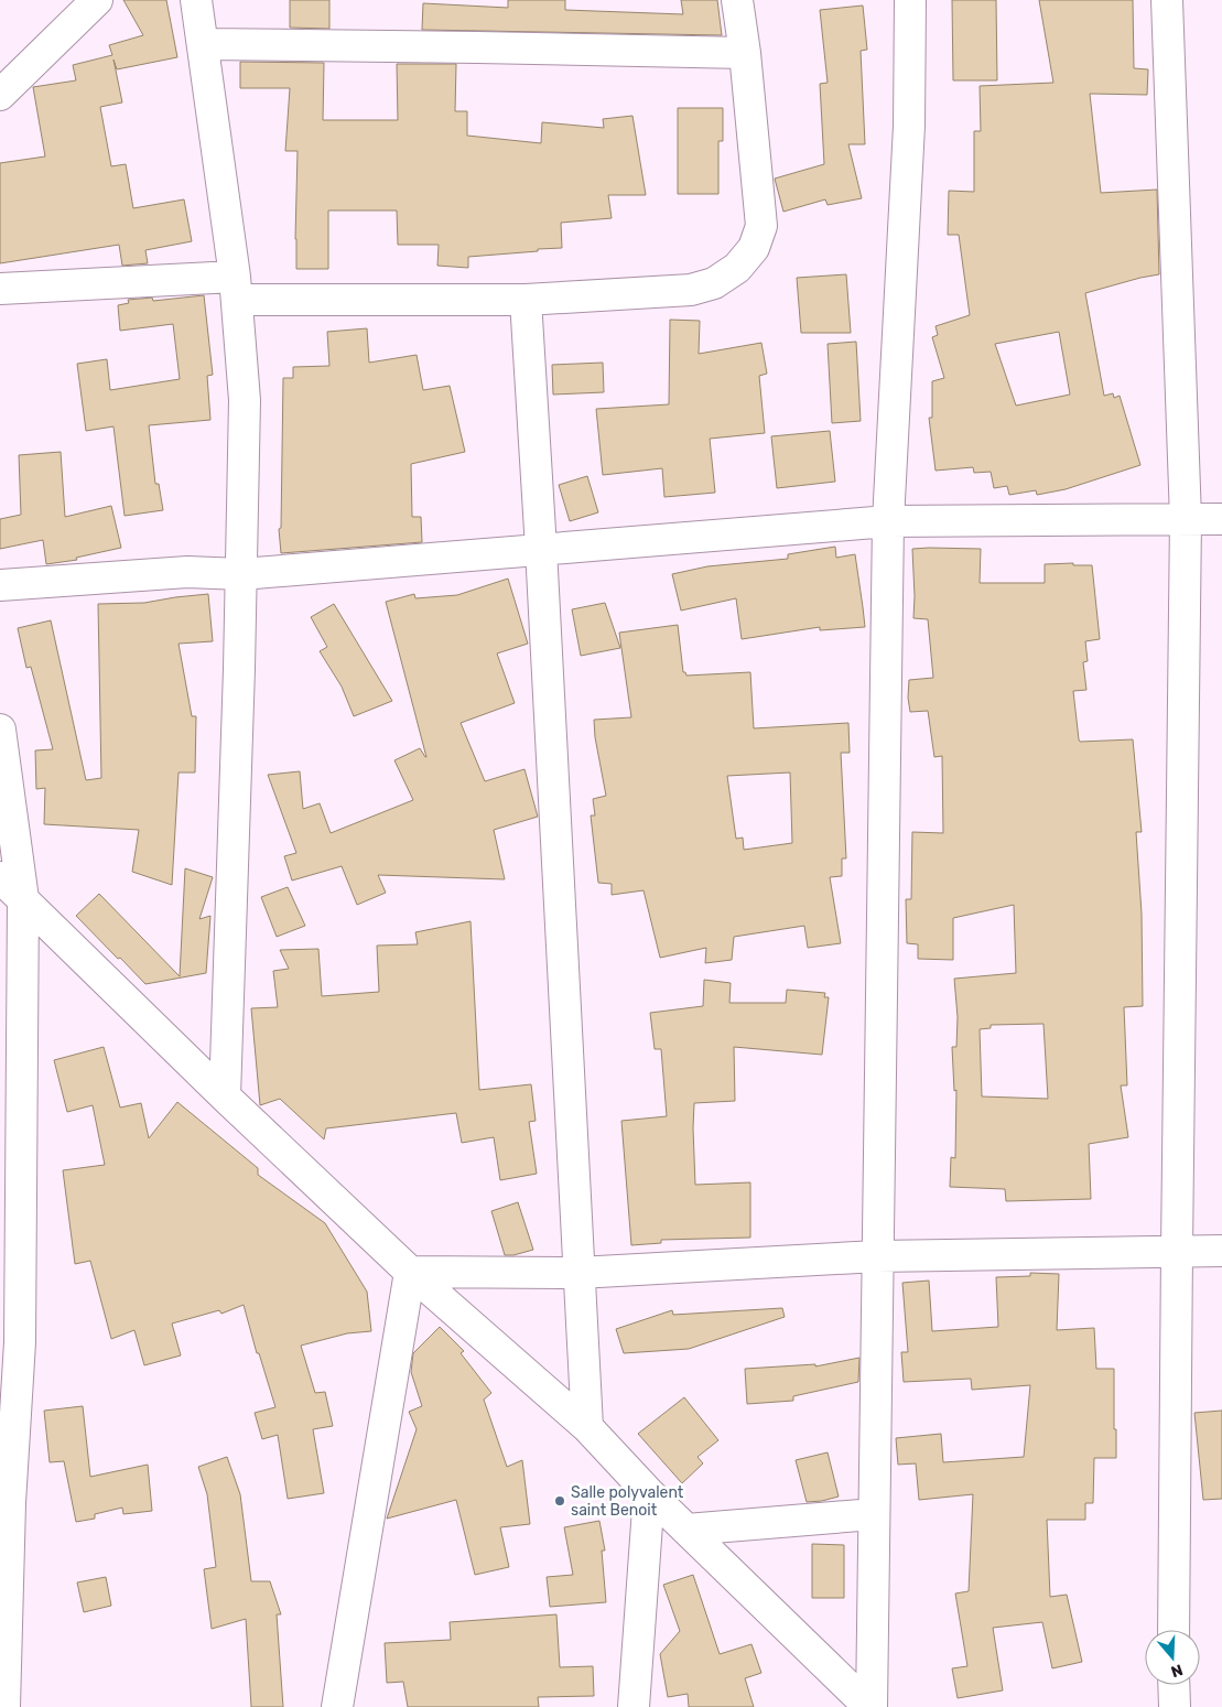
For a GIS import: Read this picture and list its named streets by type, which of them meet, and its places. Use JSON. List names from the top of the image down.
{
  "places": ["Salle polyvalent saint Benoit"],
  "north": "bottom"
}
